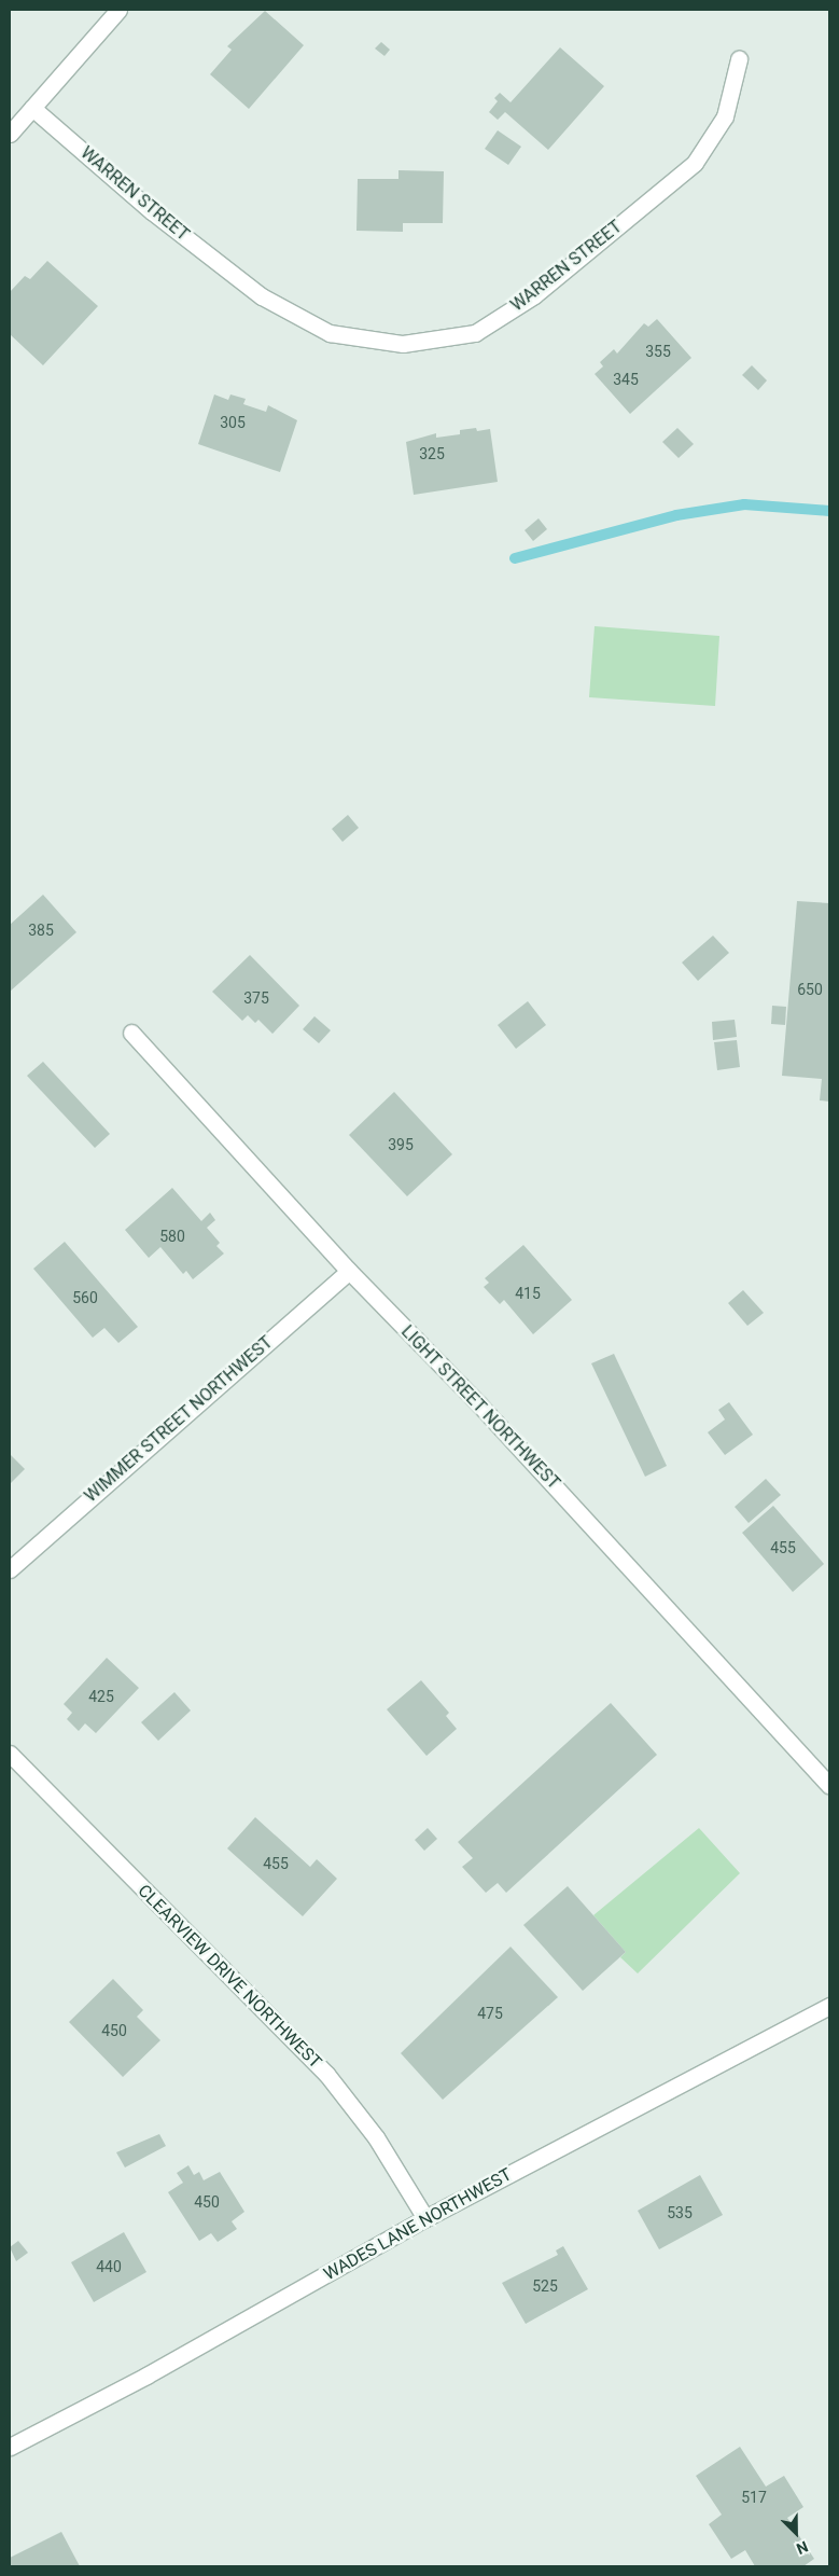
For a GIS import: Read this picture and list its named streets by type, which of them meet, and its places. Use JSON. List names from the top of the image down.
{
  "streets": {
    "street": [
      "WARREN STREET",
      "LIGHT STREET NORTHWEST",
      "WIMMER STREET NORTHWEST",
      "CLEARVIEW DRIVE NORTHWEST",
      "WADES LANE NORTHWEST"
    ]
  },
  "crossings": [
    ["LIGHT STREET NORTHWEST", "WIMMER STREET NORTHWEST"],
    ["CLEARVIEW DRIVE NORTHWEST", "WADES LANE NORTHWEST"]
  ],
  "house_numbers": [
    "355",
    "345",
    "305",
    "325",
    "385",
    "650",
    "375",
    "395",
    "580",
    "415",
    "560",
    "455",
    "425",
    "455",
    "475",
    "450",
    "450",
    "535",
    "440",
    "525",
    "517"
  ],
  "north": "bottom right"
}
